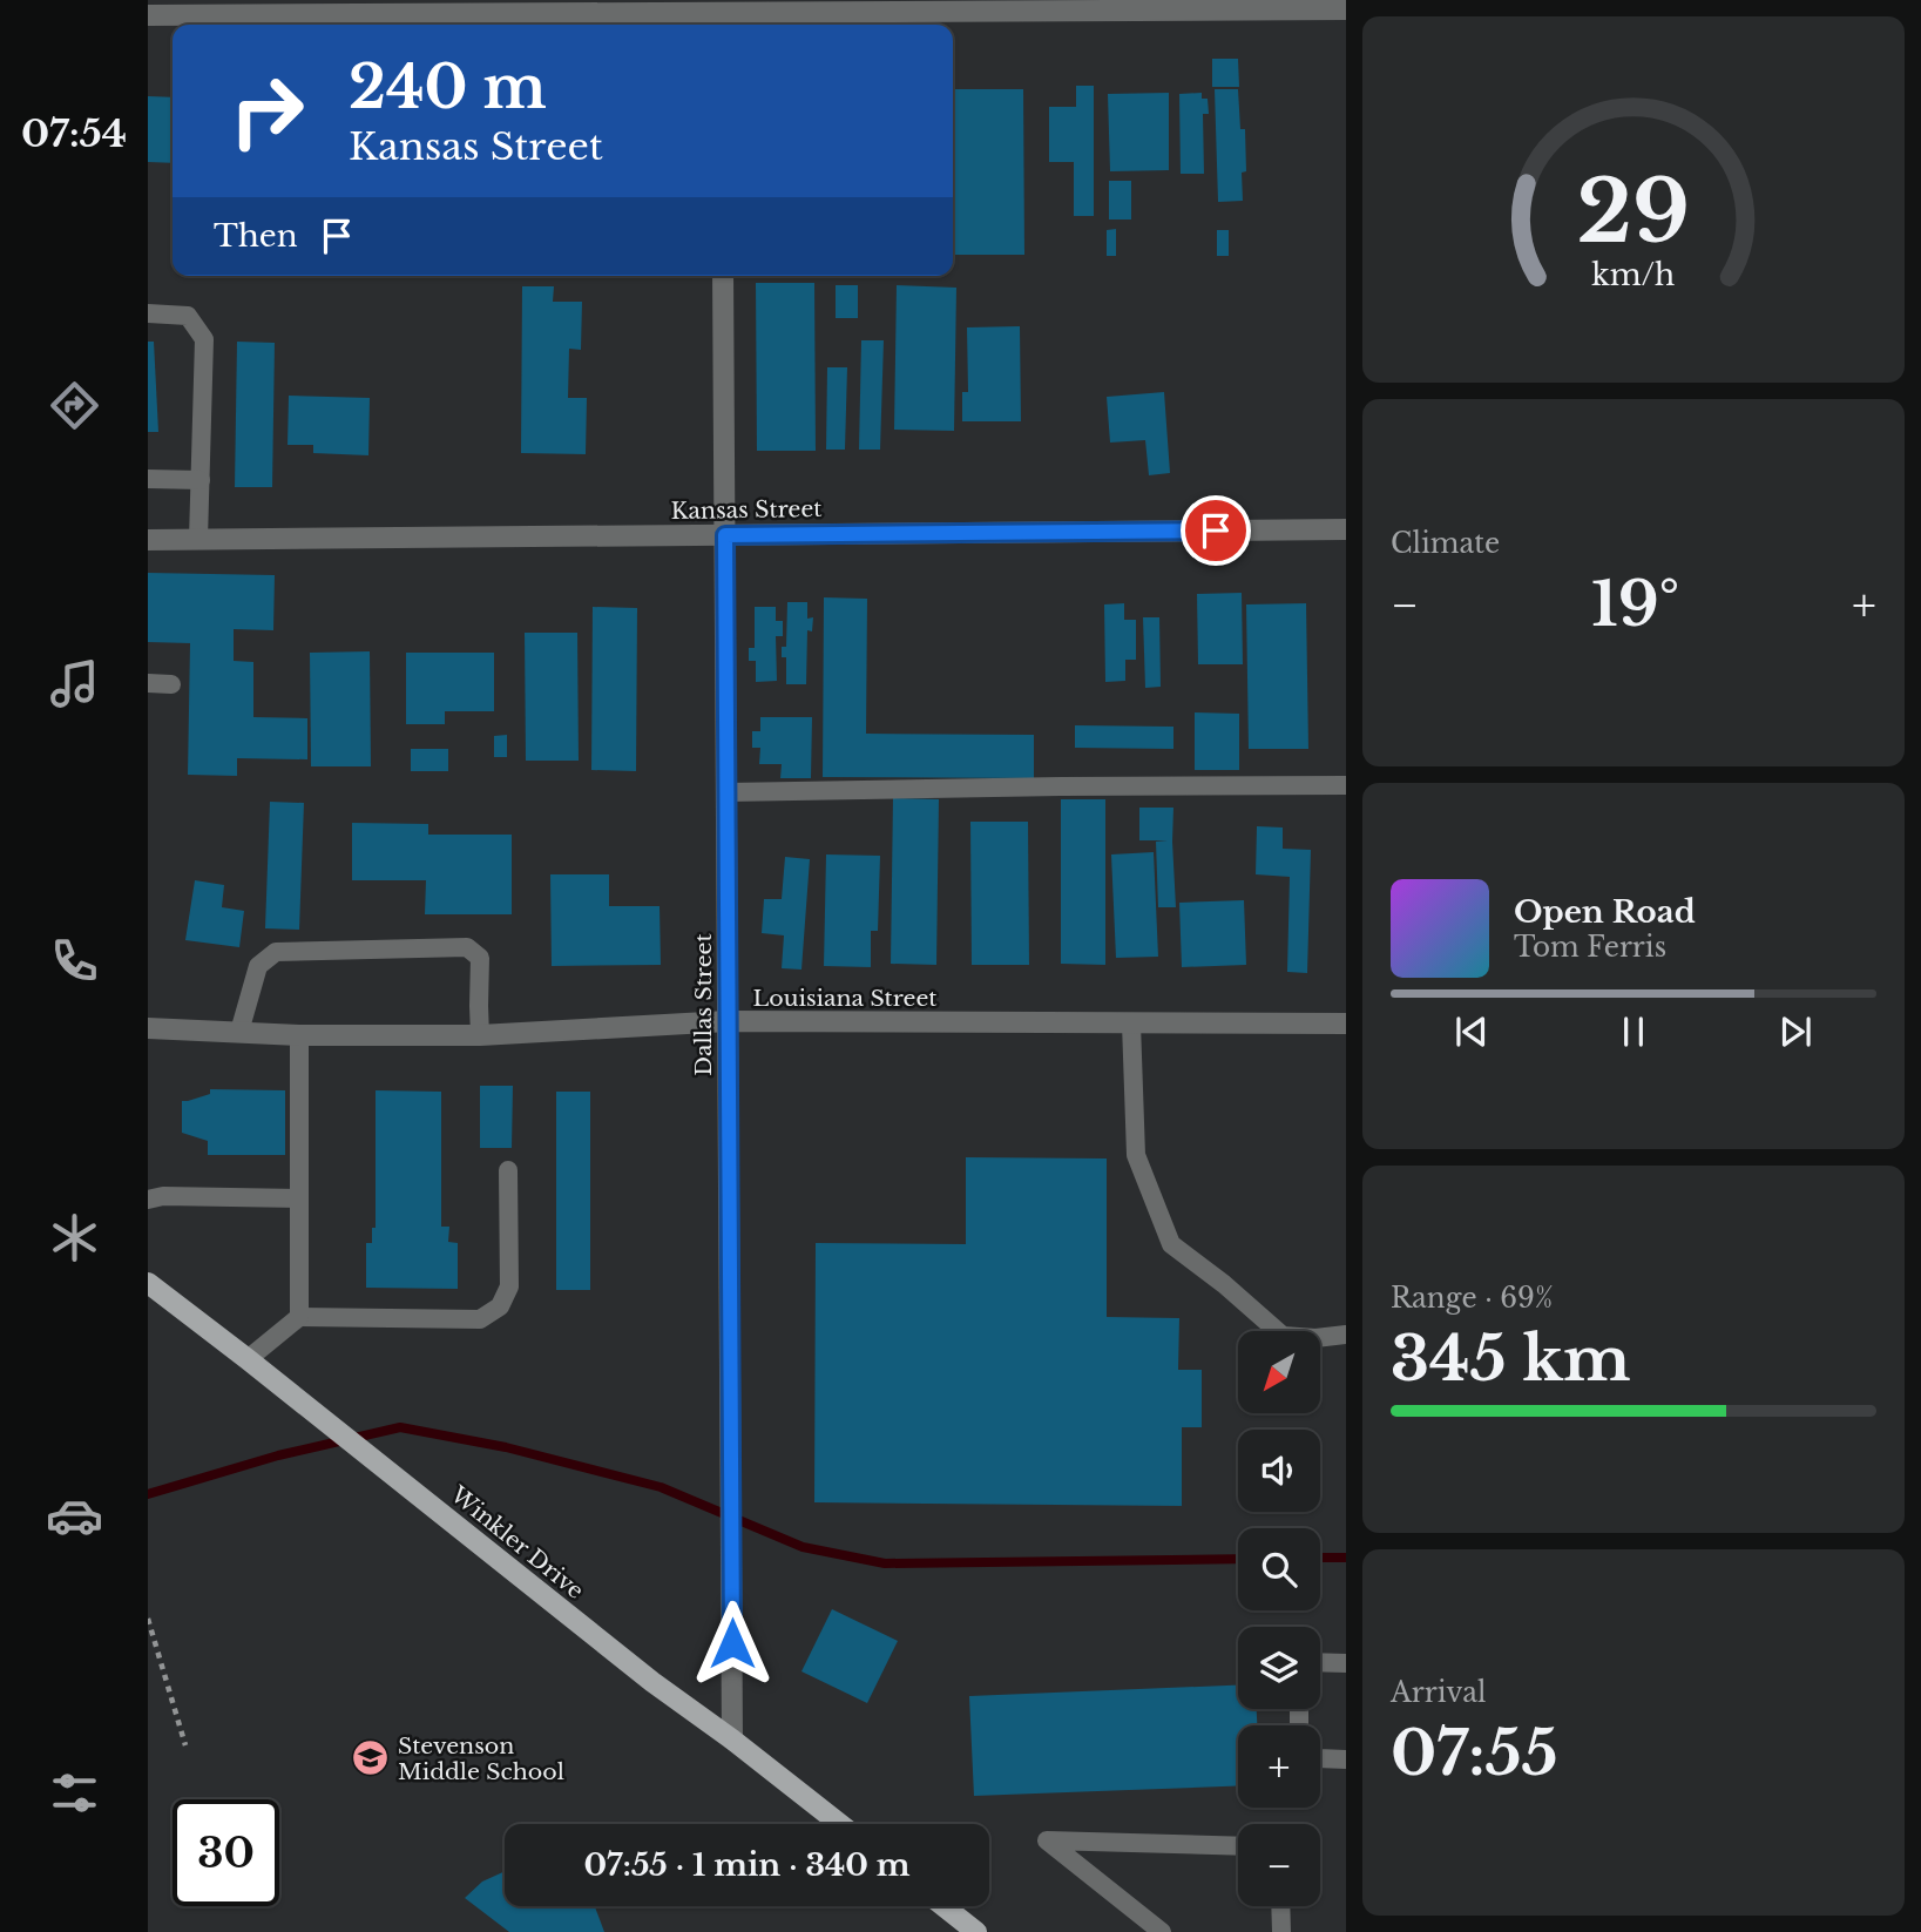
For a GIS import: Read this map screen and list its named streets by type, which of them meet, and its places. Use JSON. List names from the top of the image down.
{
  "streets": {
    "main road": ["Winkler Drive"],
    "street": ["Kansas Street", "Louisiana Street", "Dallas Street"]
  },
  "crossings": [
    ["Kansas Street", "Dallas Street"],
    ["Louisiana Street", "Dallas Street"],
    ["Dallas Street", "Winkler Drive"]
  ],
  "places": {
    "school or university": ["Stevenson Middle School"]
  },
  "north": "bottom left",
  "page": {
    "tabs": "07:54",
    "turn": ["240 m", "Kansas Street"],
    "then": "Then",
    "tile": [
      "Climate",
      ["Range · 69%", "345 km"],
      ["Arrival", "07:55"]
    ],
    "heat": ["−", "19°", "+"],
    "song": ["Open Road", "Tom Ferris"],
    "map_buttons": ["+", "−"],
    "limit": "30",
    "trip": "07:55 · 1 min · 340 m",
    "gauge": ["29", "km/h"]
  }
}
